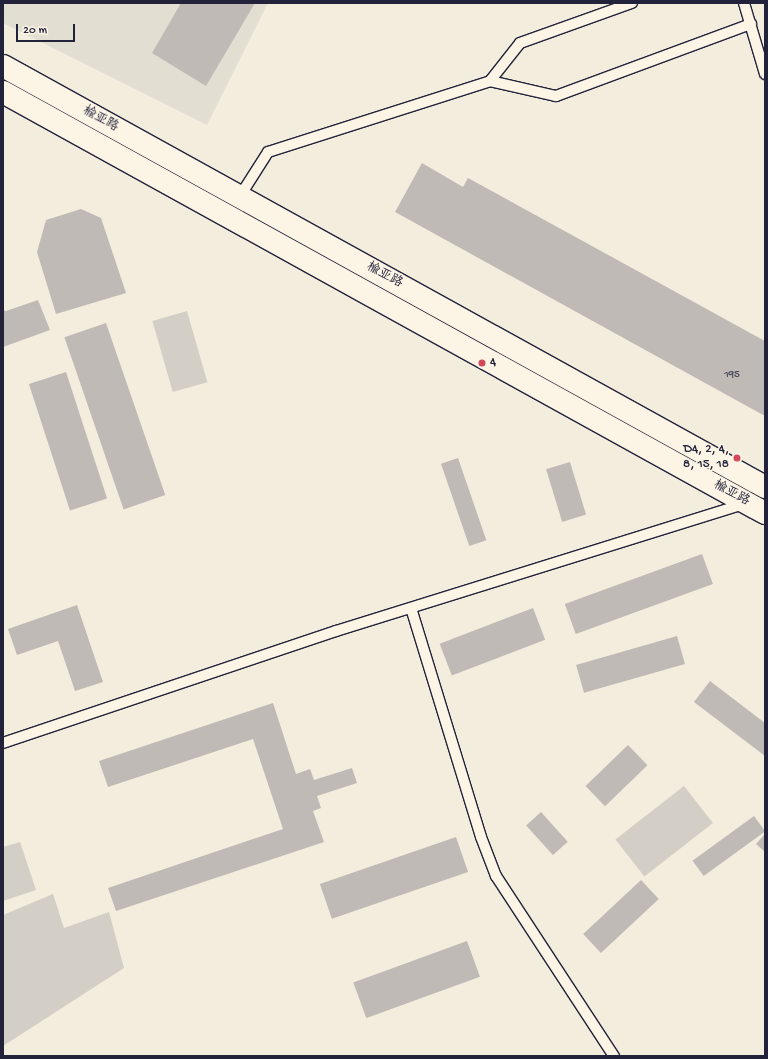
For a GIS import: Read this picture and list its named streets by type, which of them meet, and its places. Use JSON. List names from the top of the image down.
{
  "streets": {
    "highway": ["榆亚路"]
  },
  "places": ["4", "D4, 2, 4, 8, 15, 18"],
  "house_numbers": ["195"],
  "scale_bar": "20 m"
}
